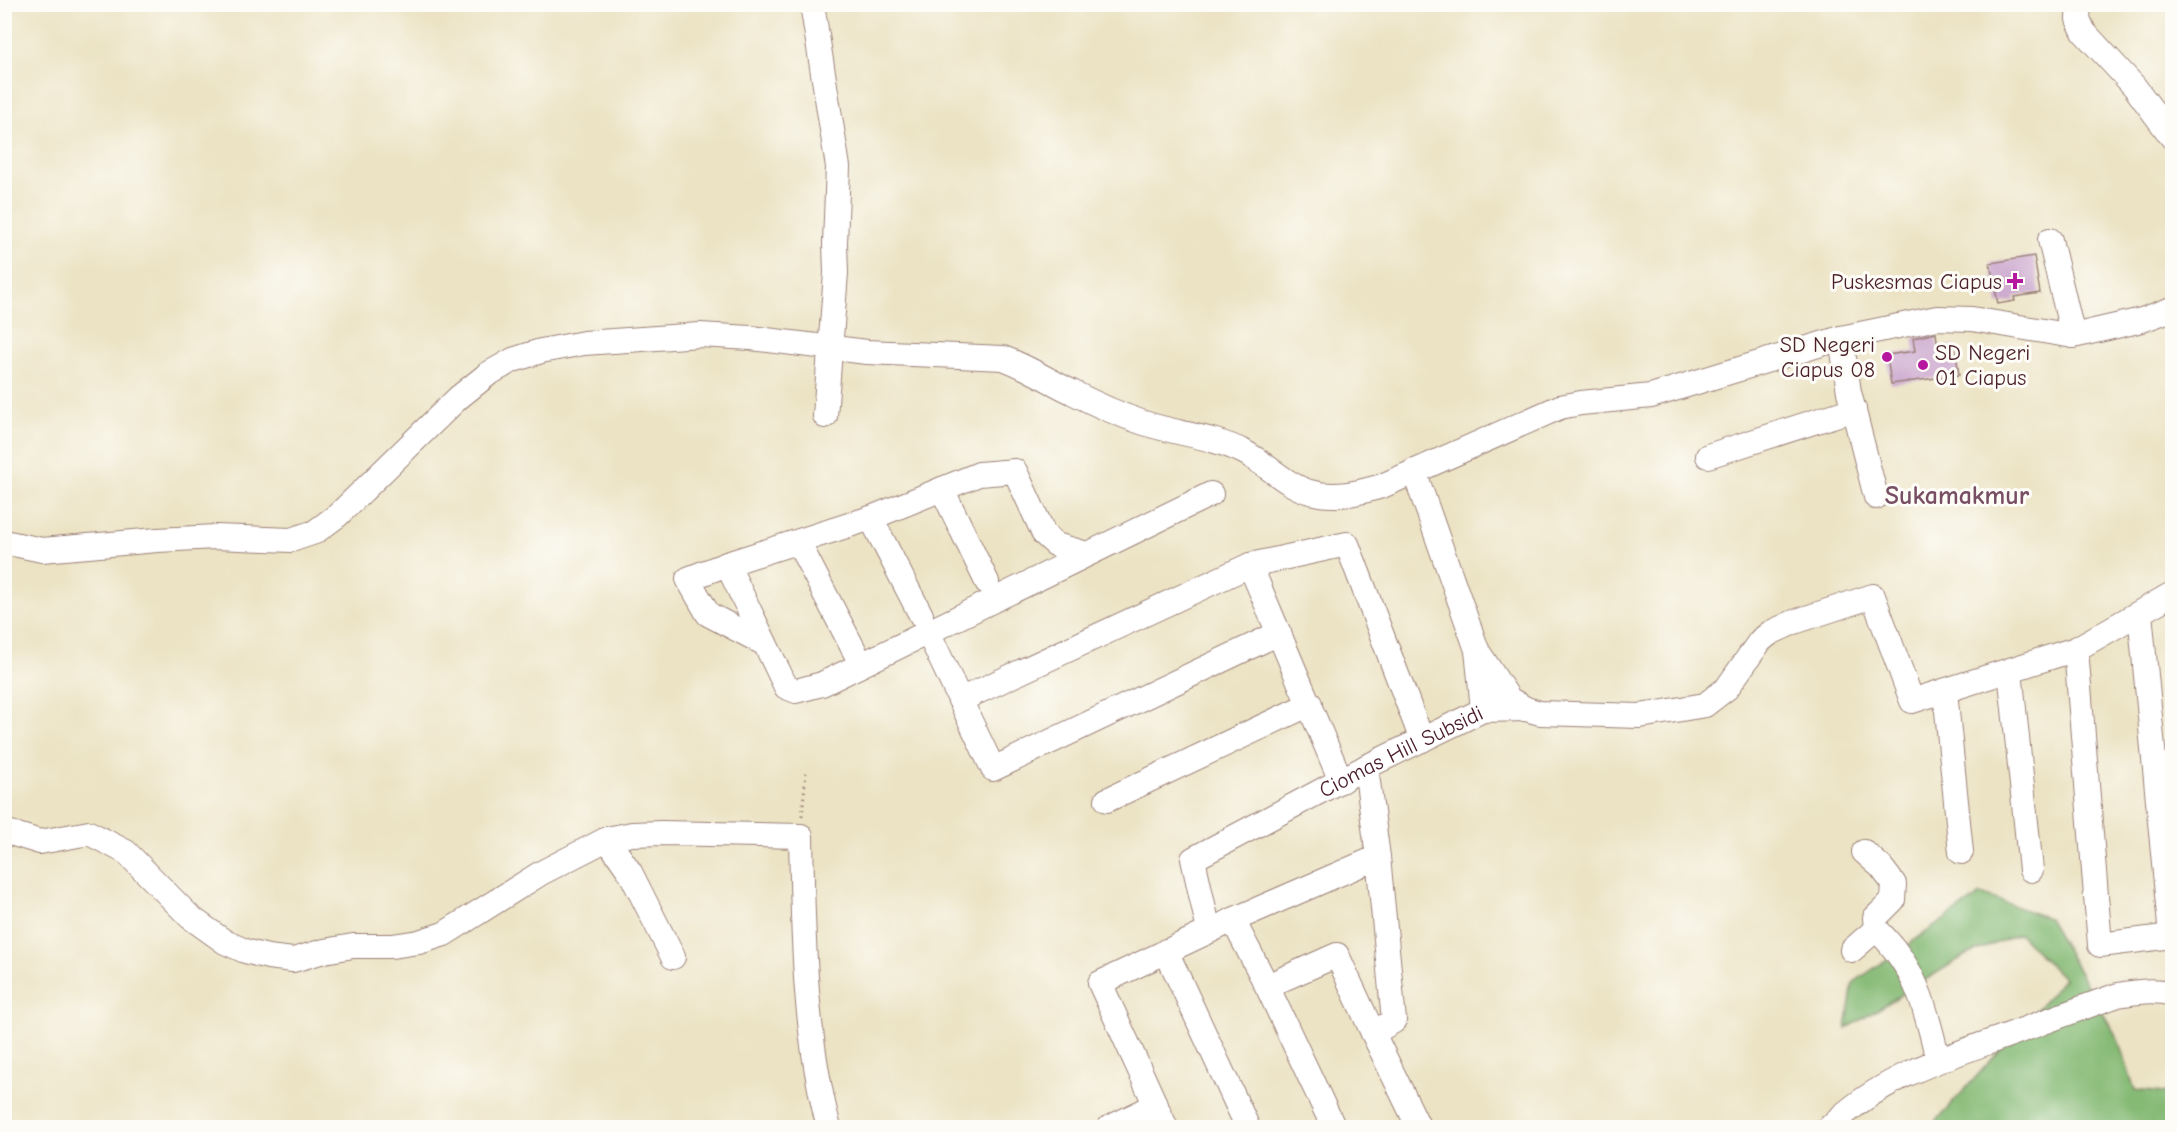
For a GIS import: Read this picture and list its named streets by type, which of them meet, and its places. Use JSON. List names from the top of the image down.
{
  "streets": {
    "street": ["Ciomas Hill Subsidi"]
  },
  "districts": ["Sukamakmur"],
  "places": {
    "health": ["Puskesmas Ciapus"],
    "other": ["SD Negeri Ciapus 08", "SD Negeri 01 Ciapus"]
  }
}
